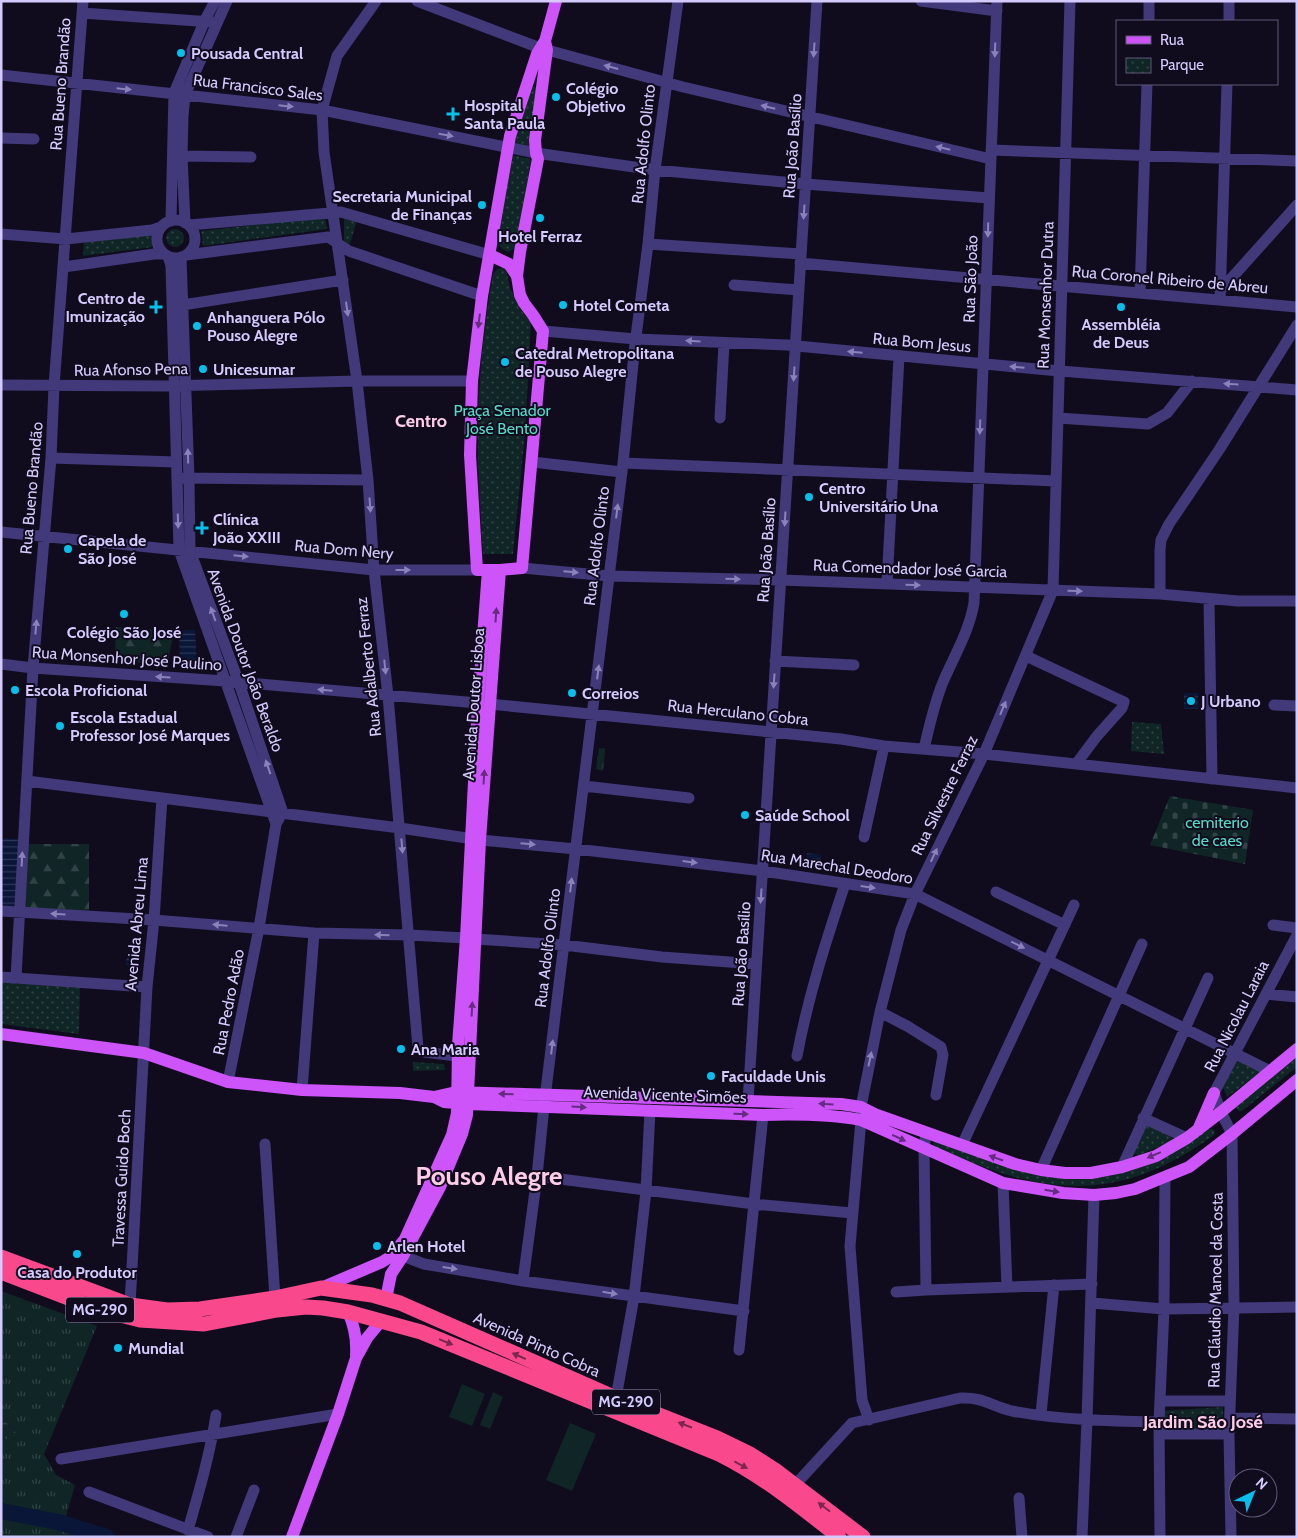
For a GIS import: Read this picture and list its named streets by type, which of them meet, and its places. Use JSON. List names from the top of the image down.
{
  "streets": {
    "highway": ["MG-290", "Avenida Pinto Cobra"],
    "main road": ["Avenida Doutor Lisboa", "Avenida Vicente Simões"],
    "street": [
      "Rua Bueno Brandão",
      "Rua Francisco Sales",
      "Rua Adolfo Olinto",
      "Rua João Basílio",
      "Rua São João",
      "Rua Coronel Ribeiro de Abreu",
      "Rua Monsenhor Dutra",
      "Rua Bom Jesus",
      "Rua Afonso Pena",
      "Rua Dom Nery",
      "Rua Comendador José Garcia",
      "Rua Monsenhor José Paulino",
      "Avenida Doutor João Beraldo",
      "Rua Adalberto Ferraz",
      "Rua Herculano Cobra",
      "Rua Silvestre Ferraz",
      "Rua Marechal Deodoro",
      "Avenida Abreu Lima",
      "Rua Pedro Adão",
      "Rua Nicolau Laraia",
      "Travessa Guido Boch",
      "Rua Cláudio Manoel da Costa"
    ]
  },
  "crossings": [
    ["Rua Bueno Brandão", "Rua Francisco Sales"],
    ["Rua Bueno Brandão", "Rua Afonso Pena"],
    ["Rua Bueno Brandão", "Rua Dom Nery"],
    ["Rua Bueno Brandão", "Rua Monsenhor José Paulino"],
    ["Rua Bueno Brandão", "Rua Marechal Deodoro"],
    ["Rua Francisco Sales", "Rua Adolfo Olinto"],
    ["Rua Francisco Sales", "Rua João Basílio"],
    ["Rua Francisco Sales", "Rua São João"],
    ["Rua Francisco Sales", "Rua Adalberto Ferraz"],
    ["Rua Adolfo Olinto", "Rua Coronel Ribeiro de Abreu"],
    ["Rua Adolfo Olinto", "Rua Bom Jesus"],
    ["Rua Adolfo Olinto", "Rua Comendador José Garcia"],
    ["Rua Adolfo Olinto", "Rua Herculano Cobra"],
    ["Rua Adolfo Olinto", "Rua Marechal Deodoro"],
    ["Rua Adolfo Olinto", "Avenida Vicente Simões"],
    ["Rua João Basílio", "Rua Coronel Ribeiro de Abreu"],
    ["Rua João Basílio", "Rua Bom Jesus"],
    ["Rua João Basílio", "Rua Comendador José Garcia"],
    ["Rua João Basílio", "Rua Herculano Cobra"],
    ["Rua João Basílio", "Rua Marechal Deodoro"],
    ["Rua João Basílio", "Avenida Vicente Simões"],
    ["Rua São João", "Rua Coronel Ribeiro de Abreu"],
    ["Rua São João", "Rua Bom Jesus"],
    ["Rua São João", "Rua Comendador José Garcia"],
    ["Rua São João", "Rua Herculano Cobra"],
    ["Rua Coronel Ribeiro de Abreu", "Rua Monsenhor Dutra"],
    ["Rua Monsenhor Dutra", "Rua Bom Jesus"],
    ["Rua Monsenhor Dutra", "Rua Comendador José Garcia"],
    ["Rua Monsenhor Dutra", "Rua Silvestre Ferraz"],
    ["Rua Afonso Pena", "Avenida Doutor João Beraldo"],
    ["Rua Afonso Pena", "Rua Adalberto Ferraz"],
    ["Rua Dom Nery", "Avenida Doutor João Beraldo"],
    ["Rua Dom Nery", "Rua Adalberto Ferraz"],
    ["Rua Dom Nery", "Avenida Doutor Lisboa"],
    ["Rua Comendador José Garcia", "Rua Silvestre Ferraz"],
    ["Rua Monsenhor José Paulino", "Avenida Doutor João Beraldo"],
    ["Rua Monsenhor José Paulino", "Rua Adalberto Ferraz"],
    ["Rua Monsenhor José Paulino", "Avenida Doutor Lisboa"],
    ["Rua Monsenhor José Paulino", "Rua Herculano Cobra"],
    ["Avenida Doutor João Beraldo", "Rua Marechal Deodoro"],
    ["Avenida Doutor João Beraldo", "Rua Pedro Adão"],
    ["Rua Adalberto Ferraz", "Avenida Doutor Lisboa"],
    ["Rua Adalberto Ferraz", "Rua Marechal Deodoro"],
    ["Avenida Doutor Lisboa", "Rua Herculano Cobra"],
    ["Avenida Doutor Lisboa", "Rua Marechal Deodoro"],
    ["Avenida Doutor Lisboa", "Avenida Vicente Simões"],
    ["Avenida Doutor Lisboa", "MG-290"],
    ["Avenida Doutor Lisboa", "Avenida Pinto Cobra"],
    ["Rua Herculano Cobra", "Rua Silvestre Ferraz"],
    ["Rua Silvestre Ferraz", "Rua Marechal Deodoro"],
    ["Rua Silvestre Ferraz", "Avenida Vicente Simões"],
    ["Rua Marechal Deodoro", "Avenida Abreu Lima"],
    ["Rua Marechal Deodoro", "Rua Pedro Adão"],
    ["Rua Marechal Deodoro", "Rua Nicolau Laraia"],
    ["Rua Marechal Deodoro", "Avenida Vicente Simões"],
    ["Avenida Abreu Lima", "Avenida Vicente Simões"],
    ["Avenida Abreu Lima", "Travessa Guido Boch"],
    ["Rua Pedro Adão", "Avenida Vicente Simões"],
    ["Rua Nicolau Laraia", "Avenida Vicente Simões"],
    ["Avenida Vicente Simões", "Travessa Guido Boch"],
    ["Avenida Vicente Simões", "Rua Cláudio Manoel da Costa"],
    ["Travessa Guido Boch", "MG-290"],
    ["MG-290", "Avenida Pinto Cobra"]
  ],
  "one_way": [
    "Rua Adolfo Olinto",
    "Rua João Basílio",
    "Rua Bom Jesus",
    "Rua Comendador José Garcia",
    "Rua Monsenhor José Paulino",
    "Rua Adalberto Ferraz"
  ],
  "districts": ["Centro", "Pouso Alegre", "Jardim São José"],
  "parks": ["Praça Senador José Bento", "cemiterio de caes"],
  "places": {
    "other": [
      "Pousada Central",
      "Colégio Objetivo",
      "Secretaria Municipal de Finanças",
      "Hotel Ferraz",
      "Hotel Cometa",
      "Assembléia de Deus",
      "Anhanguera Pólo Pouso Alegre",
      "Catedral Metropolitana de Pouso Alegre",
      "Unicesumar",
      "Centro Universitário Una",
      "Capela de São José",
      "Colégio São José",
      "Escola Proficional",
      "Correios",
      "J Urbano",
      "Escola Estadual Professor José Marques",
      "Saúde School",
      "Ana Maria",
      "Faculdade Unis",
      "Arlen Hotel",
      "Casa do Produtor",
      "Mundial"
    ],
    "health": ["Hospital Santa Paula", "Centro de Imunização", "Clínica João XXIII"]
  },
  "legend": ["Rua", "Parque"],
  "north": "top right"
}
